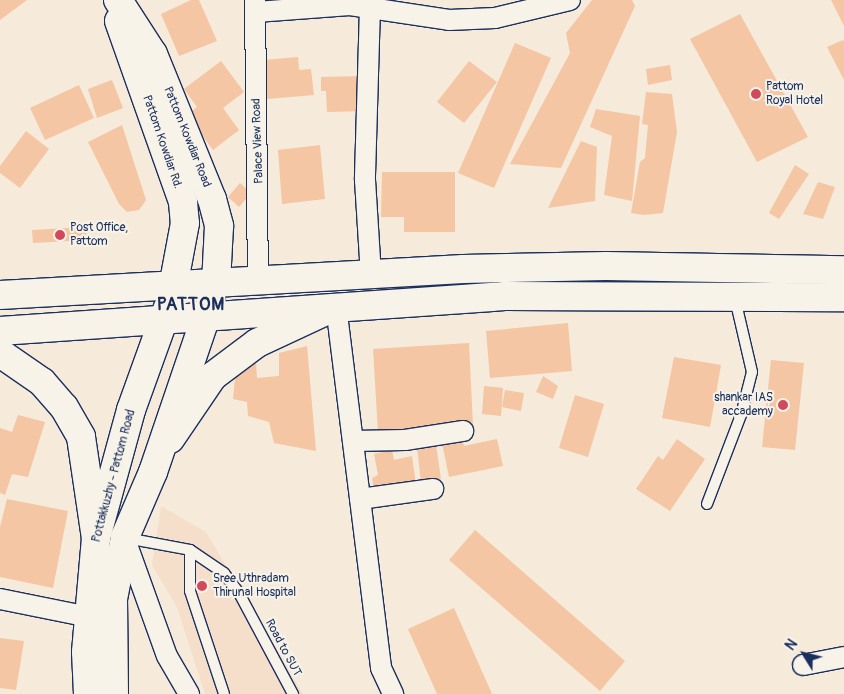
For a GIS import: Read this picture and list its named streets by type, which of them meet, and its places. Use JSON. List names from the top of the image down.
{
  "streets": {
    "main road": ["Pattom Kowdiar Road", "Pattom Kowdiar Rd.", "Pottakkuzhy - Pattom Road"],
    "street": ["Palace View Road"],
    "lane": ["Road to SUT"]
  },
  "districts": ["PATTOM"],
  "places": [
    "Pattom Royal Hotel",
    "Post Office, Pattom",
    "shankar IAS accademy",
    "Sree Uthradam Thirunal Hospital"
  ],
  "north": "top left"
}
